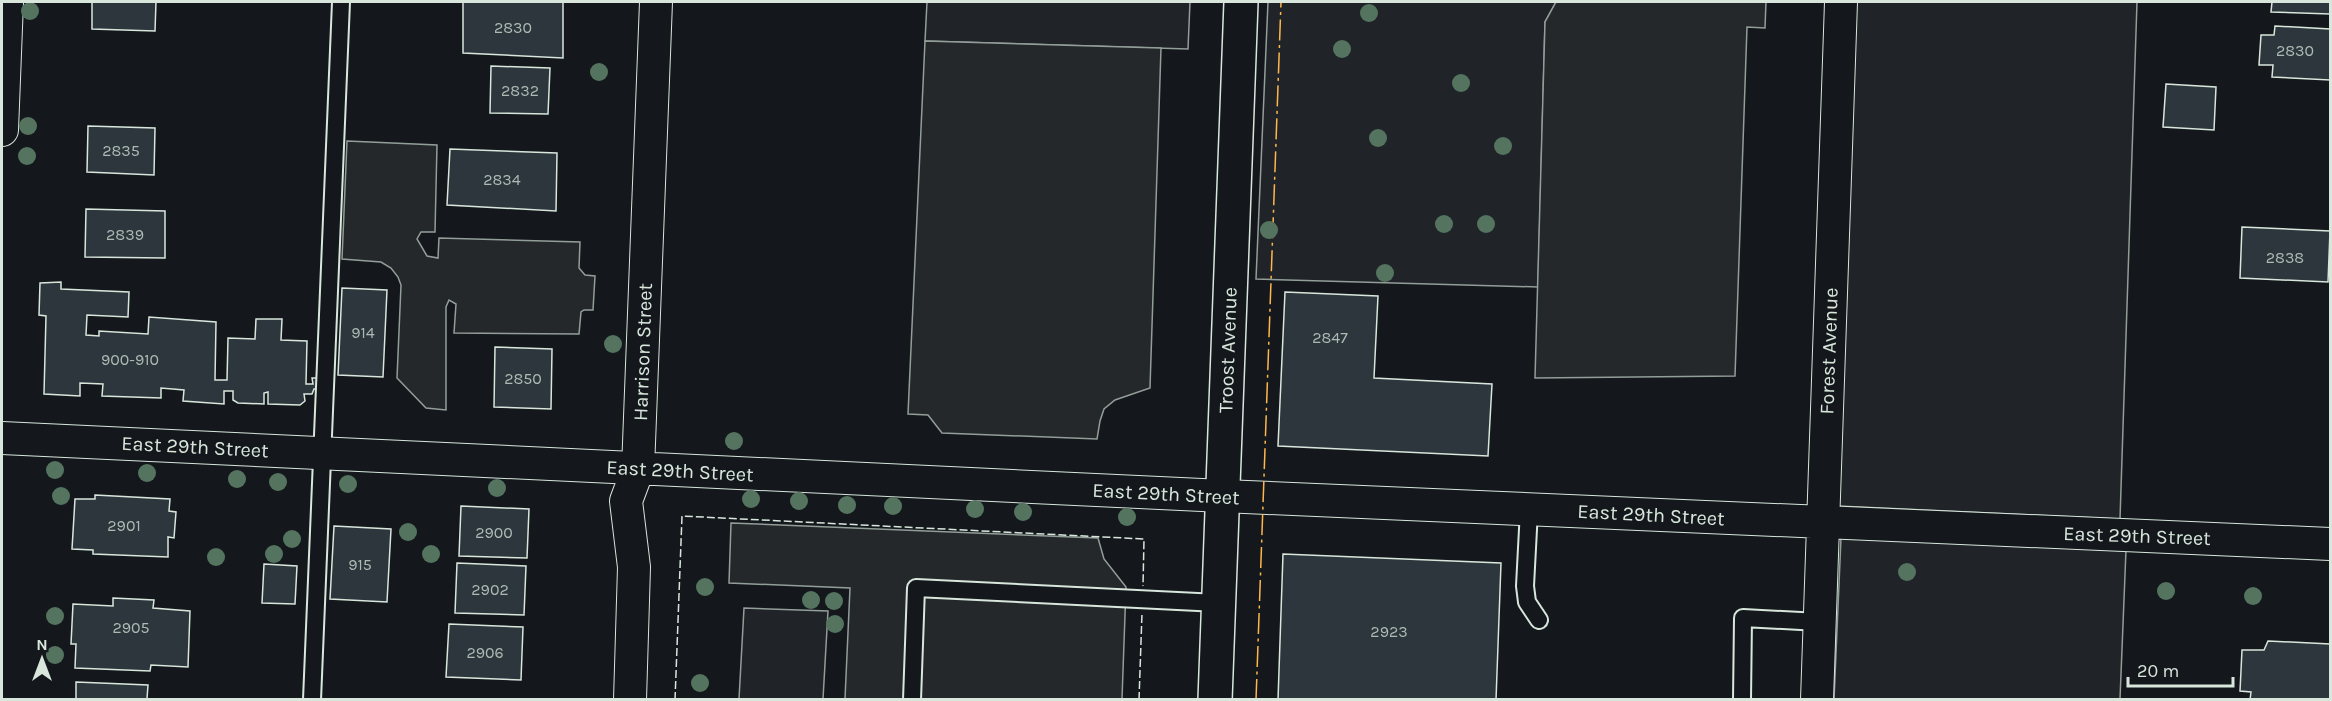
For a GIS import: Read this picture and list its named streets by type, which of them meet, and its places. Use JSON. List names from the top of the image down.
{
  "streets": {
    "main road": ["Troost Avenue"],
    "street": ["Forest Avenue", "Harrison Street", "East 29th Street"]
  },
  "crossings": [
    ["Troost Avenue", "East 29th Street"],
    ["Forest Avenue", "East 29th Street"],
    ["Harrison Street", "East 29th Street"]
  ],
  "house_numbers": [
    "2830",
    "2830",
    "2832",
    "2835",
    "2834",
    "2839",
    "2838",
    "914",
    "2847",
    "900-910",
    "2850",
    "2901",
    "2900",
    "915",
    "2902",
    "2905",
    "2923",
    "2906"
  ],
  "scale_bar": "20 m",
  "north": "top"
}
